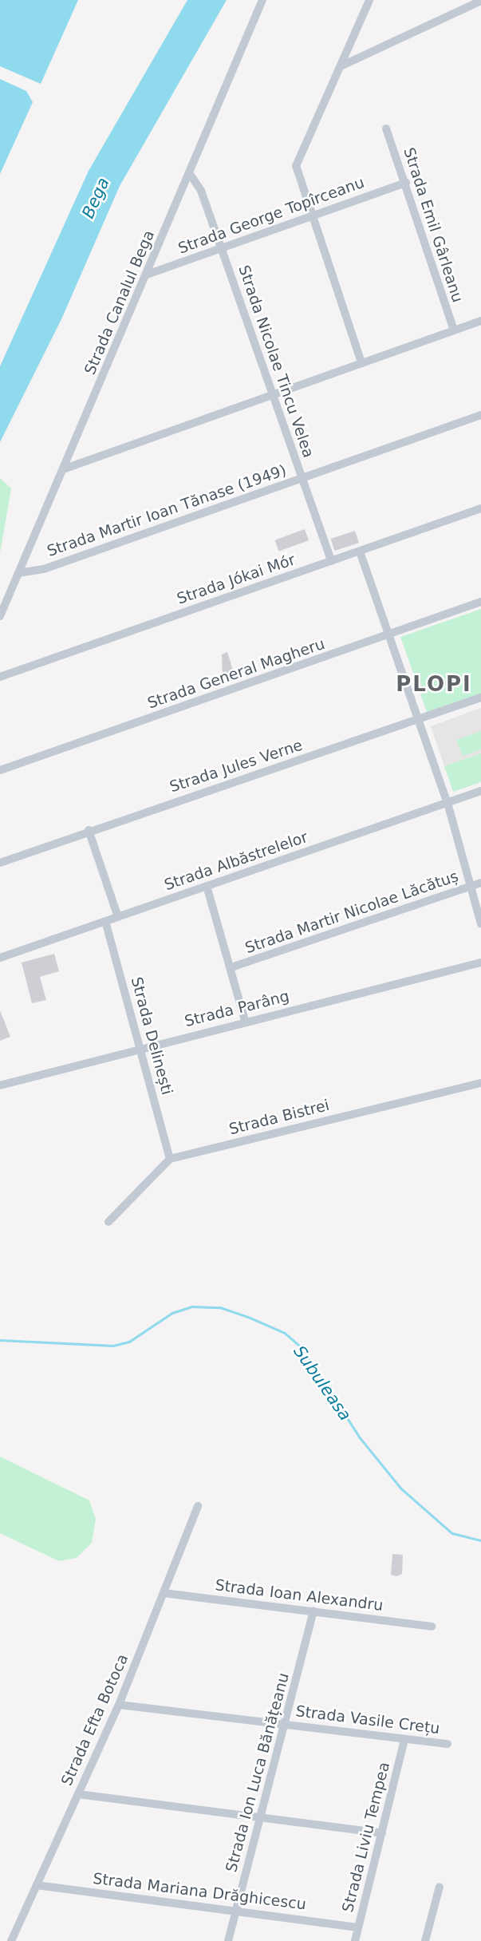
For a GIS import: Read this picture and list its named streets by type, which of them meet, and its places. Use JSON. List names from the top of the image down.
{
  "streets": {
    "street": [
      "Strada George Topîrceanu",
      "Strada Emil Gârleanu",
      "Strada Canalul Bega",
      "Strada Nicolae Tincu Velea",
      "Strada Martir Ioan Tănase (1949)",
      "Strada Jókai Mór",
      "Strada General Magheru",
      "Strada Jules Verne",
      "Strada Albăstrelelor",
      "Strada Martir Nicolae Lăcătuș",
      "Strada Parâng",
      "Strada Delinești",
      "Strada Bistrei",
      "Strada Ioan Alexandru",
      "Strada Efta Botoca",
      "Strada Vasile Crețu",
      "Strada Ion Luca Bănățeanu",
      "Strada Liviu Tempea",
      "Strada Mariana Drăghicescu"
    ]
  },
  "crossings": [
    ["Strada George Topîrceanu", "Strada Emil Gârleanu"],
    ["Strada George Topîrceanu", "Strada Canalul Bega"],
    ["Strada George Topîrceanu", "Strada Nicolae Tincu Velea"],
    ["Strada Canalul Bega", "Strada Nicolae Tincu Velea"],
    ["Strada Canalul Bega", "Strada Martir Ioan Tănase (1949)"],
    ["Strada Nicolae Tincu Velea", "Strada Martir Ioan Tănase (1949)"],
    ["Strada Nicolae Tincu Velea", "Strada Jókai Mór"],
    ["Strada Albăstrelelor", "Strada Delinești"],
    ["Strada Parâng", "Strada Delinești"],
    ["Strada Delinești", "Strada Bistrei"],
    ["Strada Ioan Alexandru", "Strada Efta Botoca"],
    ["Strada Ioan Alexandru", "Strada Ion Luca Bănățeanu"],
    ["Strada Efta Botoca", "Strada Vasile Crețu"],
    ["Strada Efta Botoca", "Strada Mariana Drăghicescu"],
    ["Strada Vasile Crețu", "Strada Ion Luca Bănățeanu"],
    ["Strada Vasile Crețu", "Strada Liviu Tempea"],
    ["Strada Ion Luca Bănățeanu", "Strada Mariana Drăghicescu"],
    ["Strada Liviu Tempea", "Strada Mariana Drăghicescu"]
  ],
  "districts": ["PLOPI"],
  "water": ["Bega", "Subuleasa"]
}
